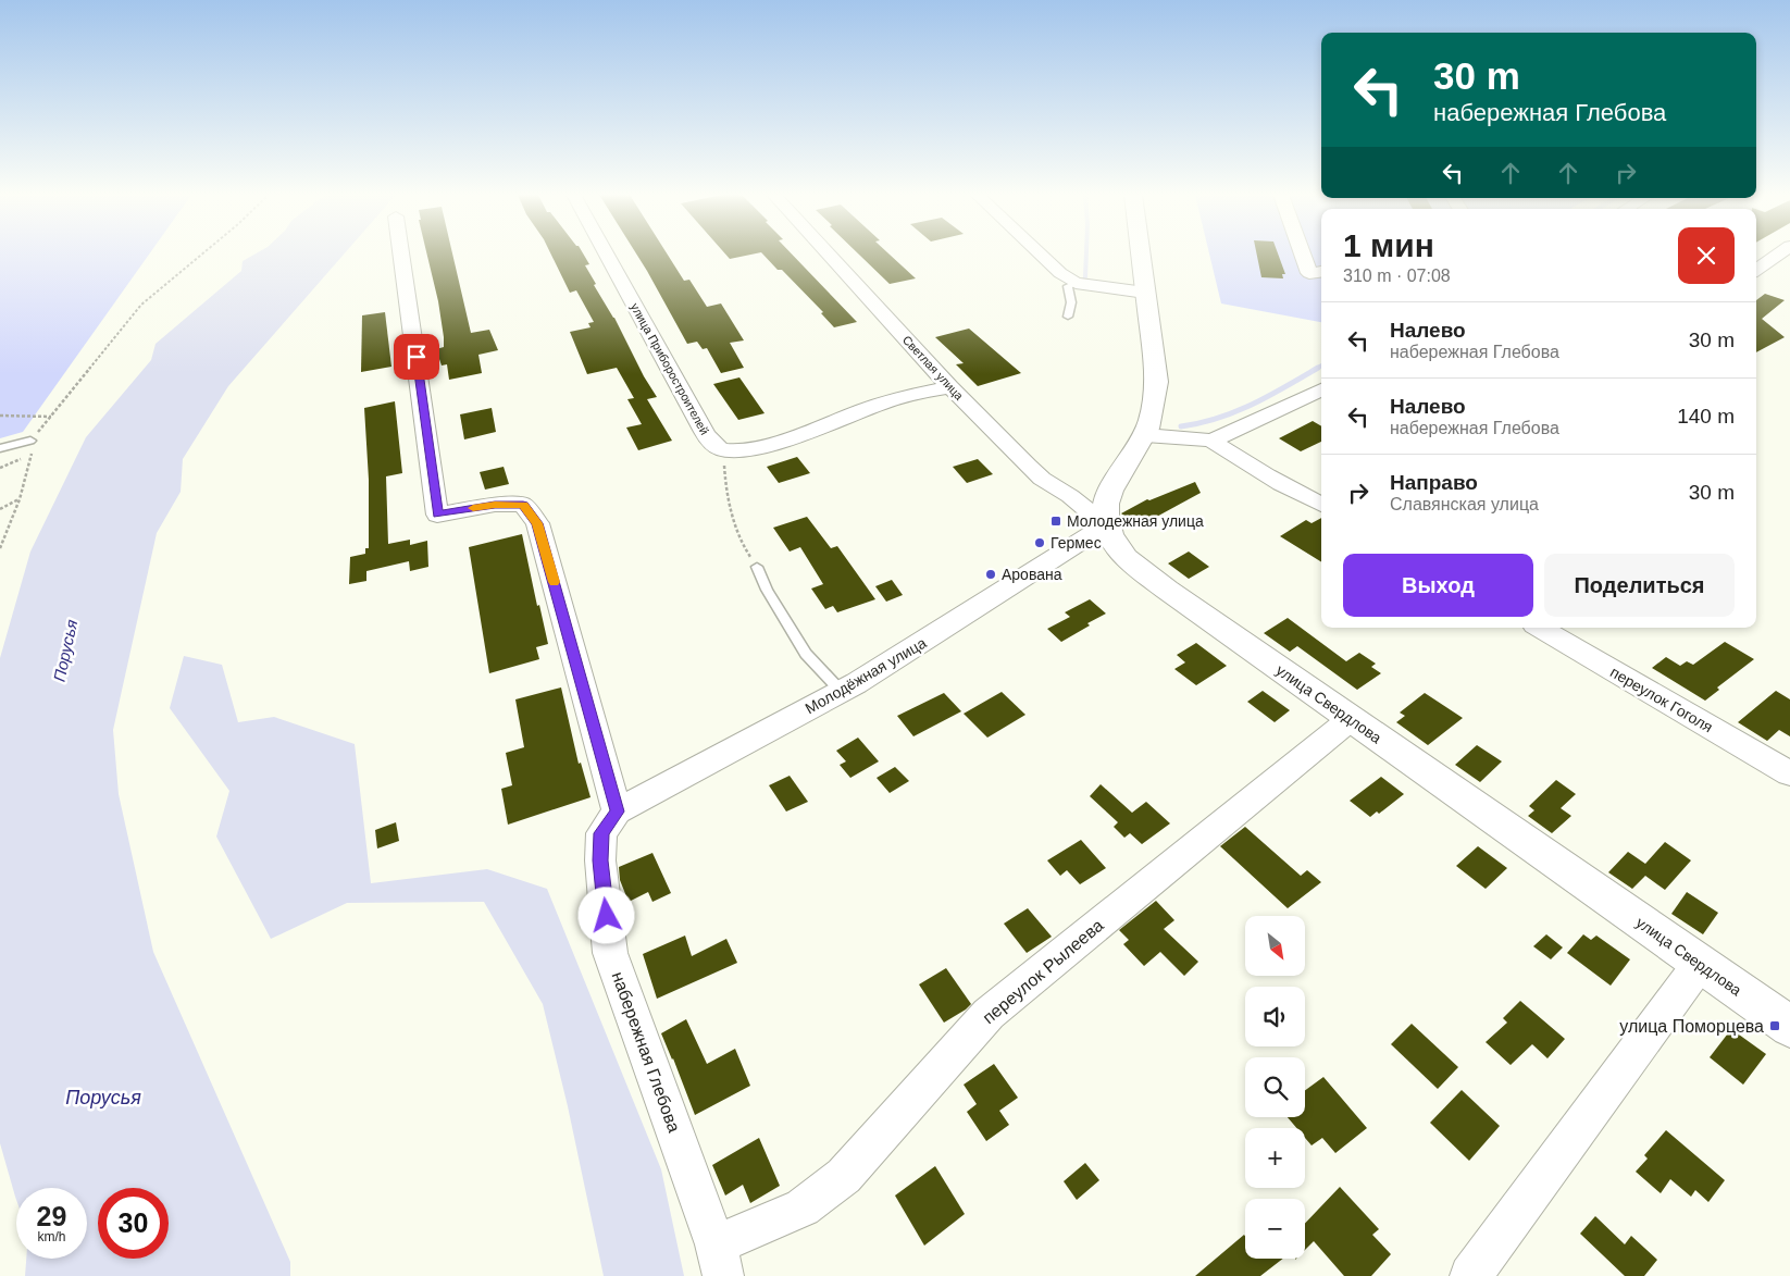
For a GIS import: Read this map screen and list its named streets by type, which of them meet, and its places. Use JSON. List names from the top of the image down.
{
  "streets": {
    "street": [
      "Светлая улица",
      "улица Приборостроителей",
      "Молодёжная улица",
      "переулок Гоголя",
      "улица Свердлова",
      "переулок Рылеева",
      "набережная Глебова"
    ]
  },
  "crossings": [
    ["Светлая улица", "Молодёжная улица"],
    ["Светлая улица", "улица Свердлова"],
    ["Молодёжная улица", "улица Свердлова"],
    ["Молодёжная улица", "набережная Глебова"],
    ["улица Свердлова", "переулок Рылеева"],
    ["переулок Рылеева", "набережная Глебова"]
  ],
  "water": ["Порусья"],
  "places": {
    "transit": ["Молодежная улица", "улица Поморцева"],
    "other": ["Гермес", "Арована"]
  },
  "north": "bottom right",
  "page": {
    "turn": ["30 m", "набережная Глебова"],
    "heading": ["1 мин", "310 m · 07:08"],
    "list": [
      {
        "name": "Налево",
        "note": "набережная Глебова",
        "value": "30 m"
      },
      {
        "name": "Налево",
        "note": "набережная Глебова",
        "value": "140 m"
      },
      {
        "name": "Направо",
        "note": "Славянская улица",
        "value": "30 m"
      }
    ],
    "buttons": ["Выход", "Поделиться"],
    "map_buttons": ["+", "−"],
    "speed": "29 km/h",
    "limit": "30"
  }
}
